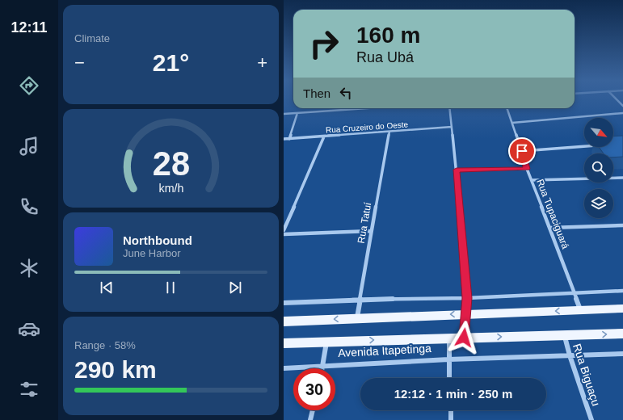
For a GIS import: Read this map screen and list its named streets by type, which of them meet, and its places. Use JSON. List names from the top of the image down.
{
  "streets": {
    "main road": ["Avenida Itapetinga"],
    "street": [
      "Rua Cruzeiro do Oeste",
      "Rua Tupaciguará",
      "Rua Tatuí",
      "Rua Biguaçu"
    ]
  },
  "crossings": [
    ["Rua Cruzeiro do Oeste", "Rua Tatuí"],
    ["Avenida Itapetinga", "Rua Biguaçu"]
  ],
  "north": "bottom right",
  "page": {
    "tabs": "12:11",
    "tile": [
      "Climate",
      ["Range · 58%", "290 km"]
    ],
    "turn": ["160 m", "Rua Ubá"],
    "heat": ["−", "21°", "+"],
    "then": "Then",
    "song": ["Northbound", "June Harbor"],
    "limit": "30",
    "trip": "12:12 · 1 min · 250 m",
    "gauge": ["28", "km/h"]
  }
}
